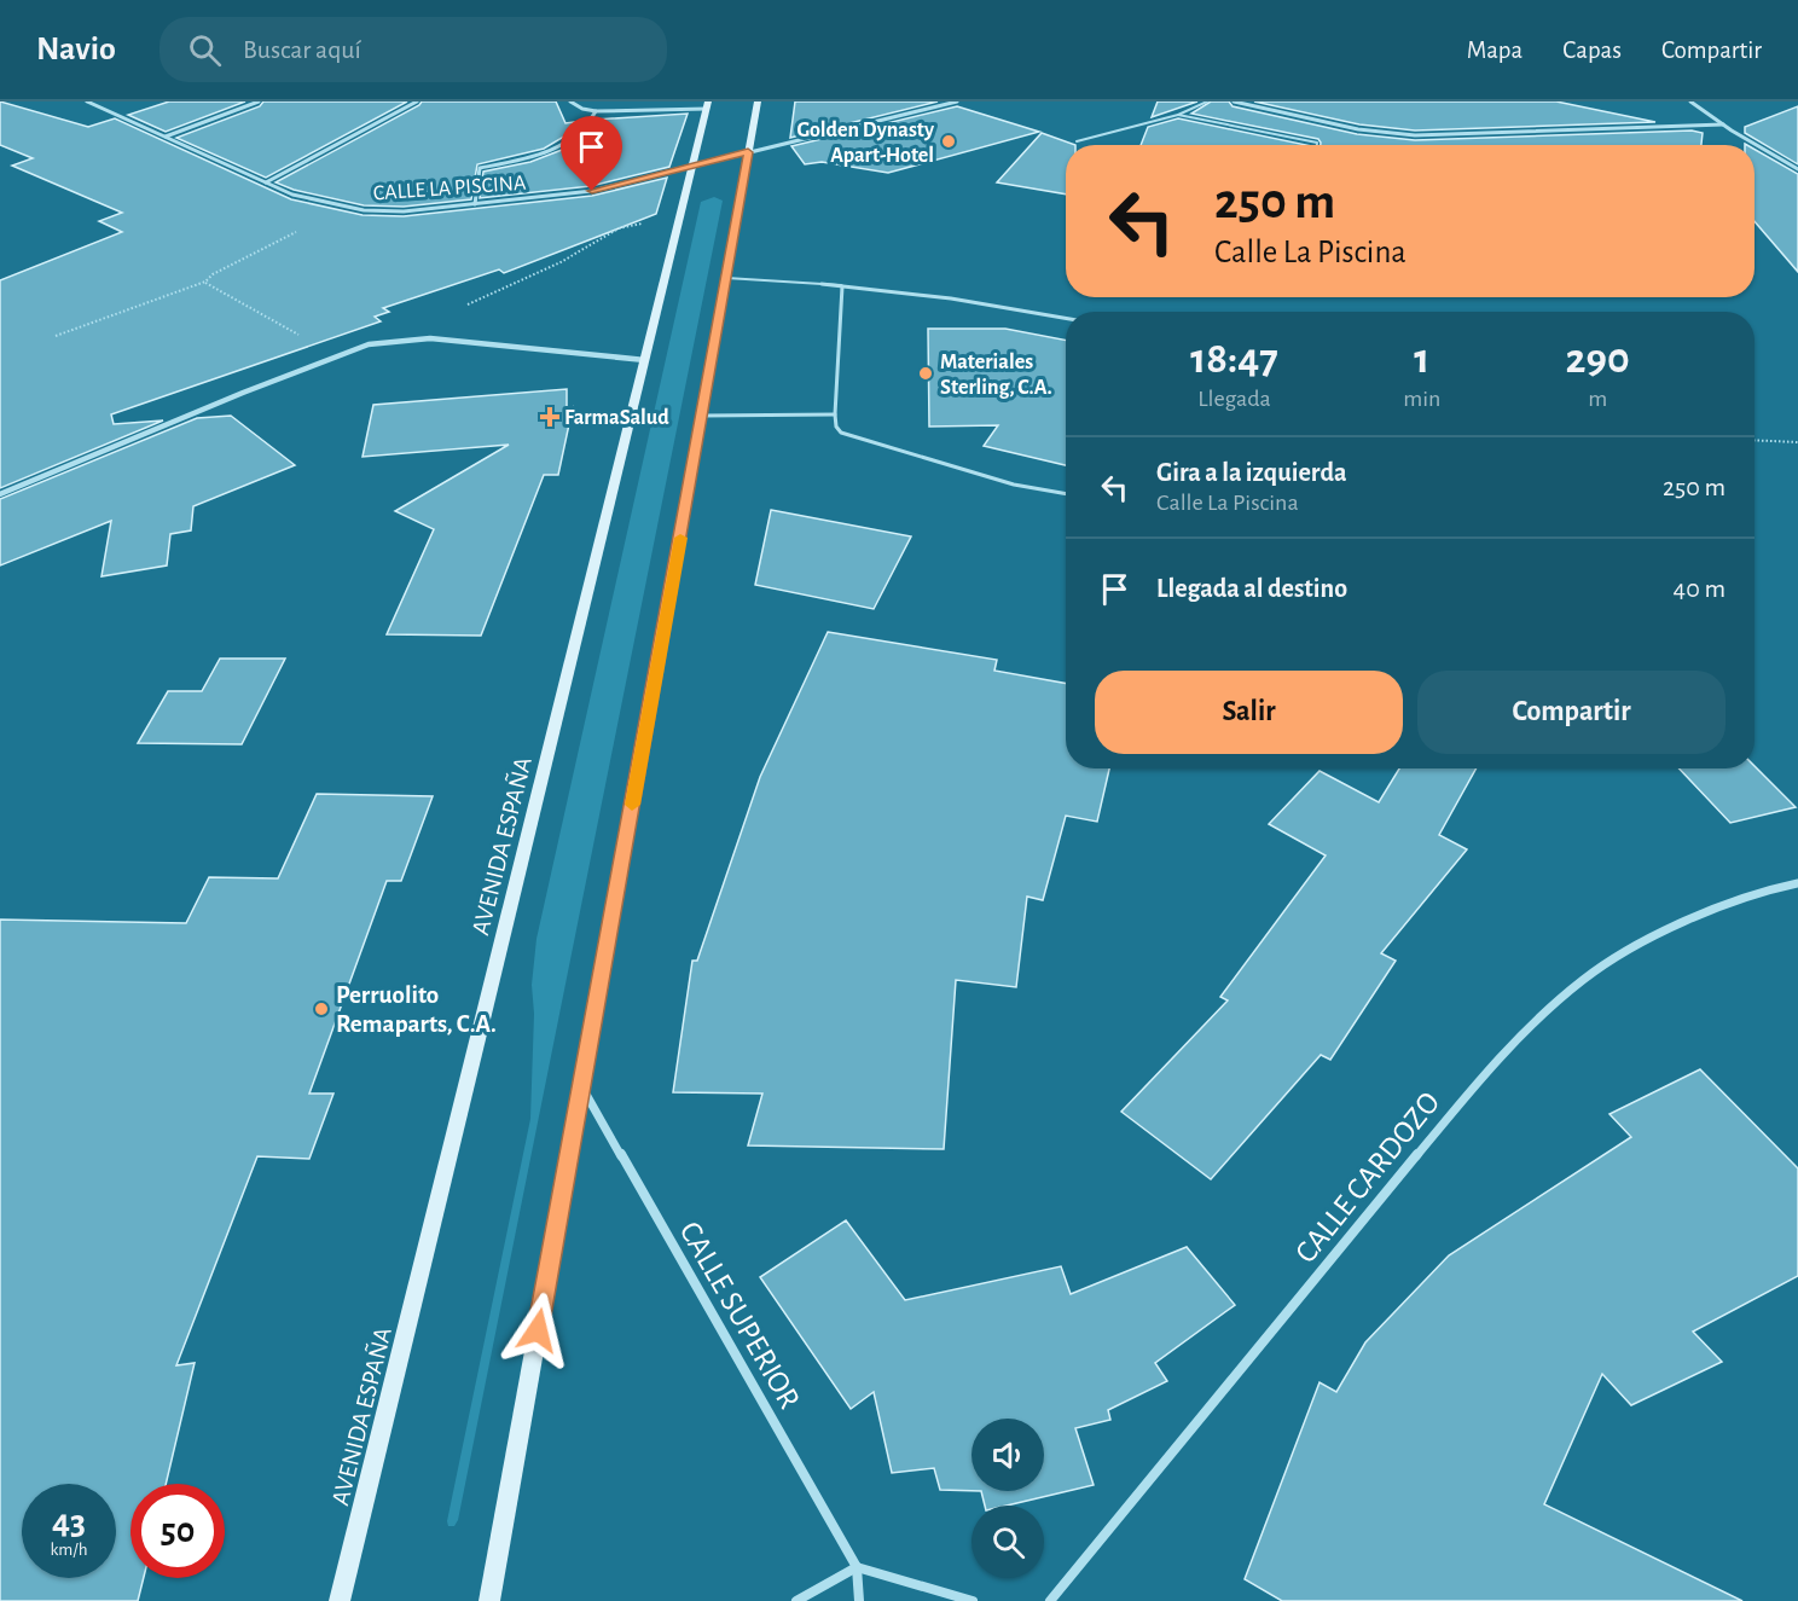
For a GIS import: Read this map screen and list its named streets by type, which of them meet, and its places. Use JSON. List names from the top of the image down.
{
  "streets": {
    "main road": ["AVENIDA ESPAÑA"],
    "street": ["CALLE LA PISCINA", "CALLE CARDOZO", "CALLE SUPERIOR"]
  },
  "crossings": [
    ["CALLE LA PISCINA", "AVENIDA ESPAÑA"]
  ],
  "places": {
    "other": ["Golden Dynasty Apart-Hotel", "Materiales Sterling, C.A.", "Perruolito Remaparts, C.A."],
    "health": ["FarmaSalud"]
  },
  "page": {
    "header": "Navio",
    "search": "Buscar aquí",
    "nav": ["Mapa", "Capas", "Compartir"],
    "turn": ["250 m", "Calle La Piscina"],
    "eta": [
      "18:47",
      "Llegada",
      "1",
      "min",
      "290",
      "m"
    ],
    "list": [
      {
        "name": "Gira a la izquierda",
        "note": "Calle La Piscina",
        "value": "250 m"
      },
      {
        "name": "Llegada al destino",
        "value": "40 m"
      }
    ],
    "buttons": ["Salir", "Compartir"],
    "speed": "43 km/h",
    "limit": "50"
  }
}
